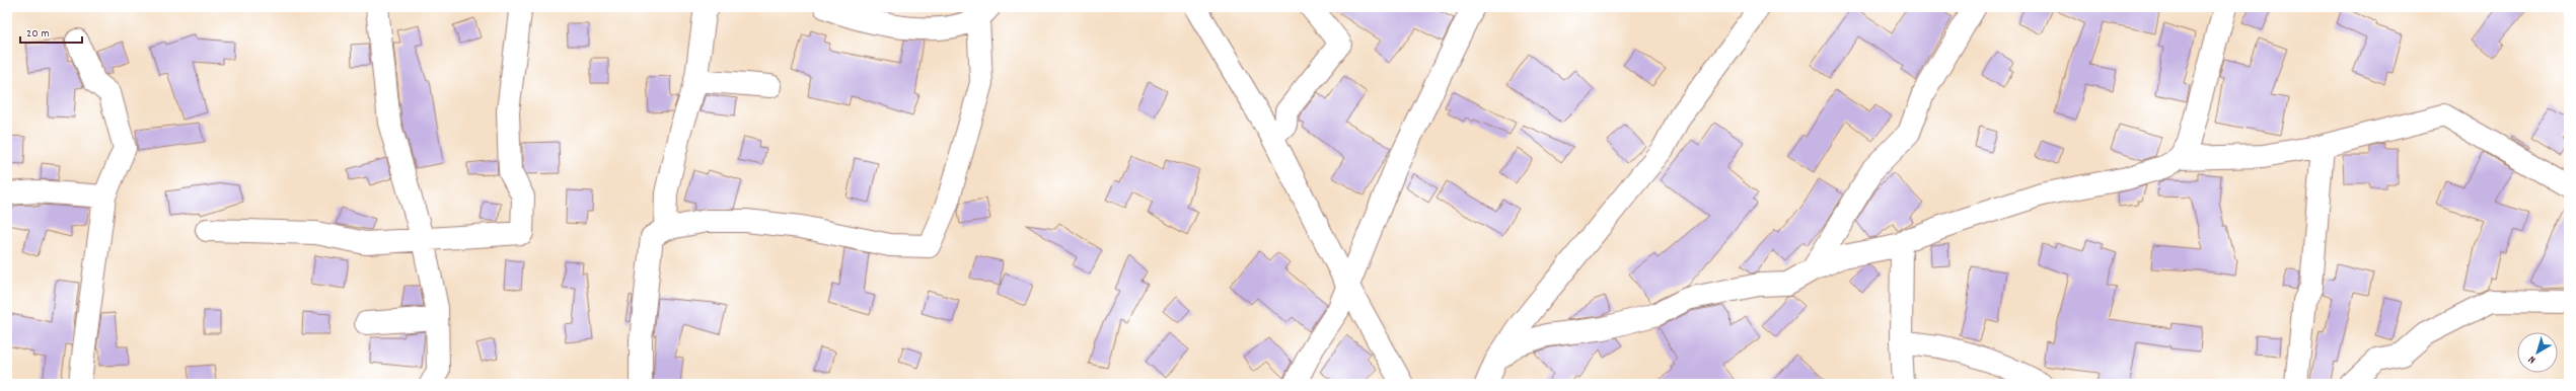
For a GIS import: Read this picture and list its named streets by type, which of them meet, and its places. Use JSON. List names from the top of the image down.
{
  "scale_bar": "20 m",
  "north": "bottom left"
}
